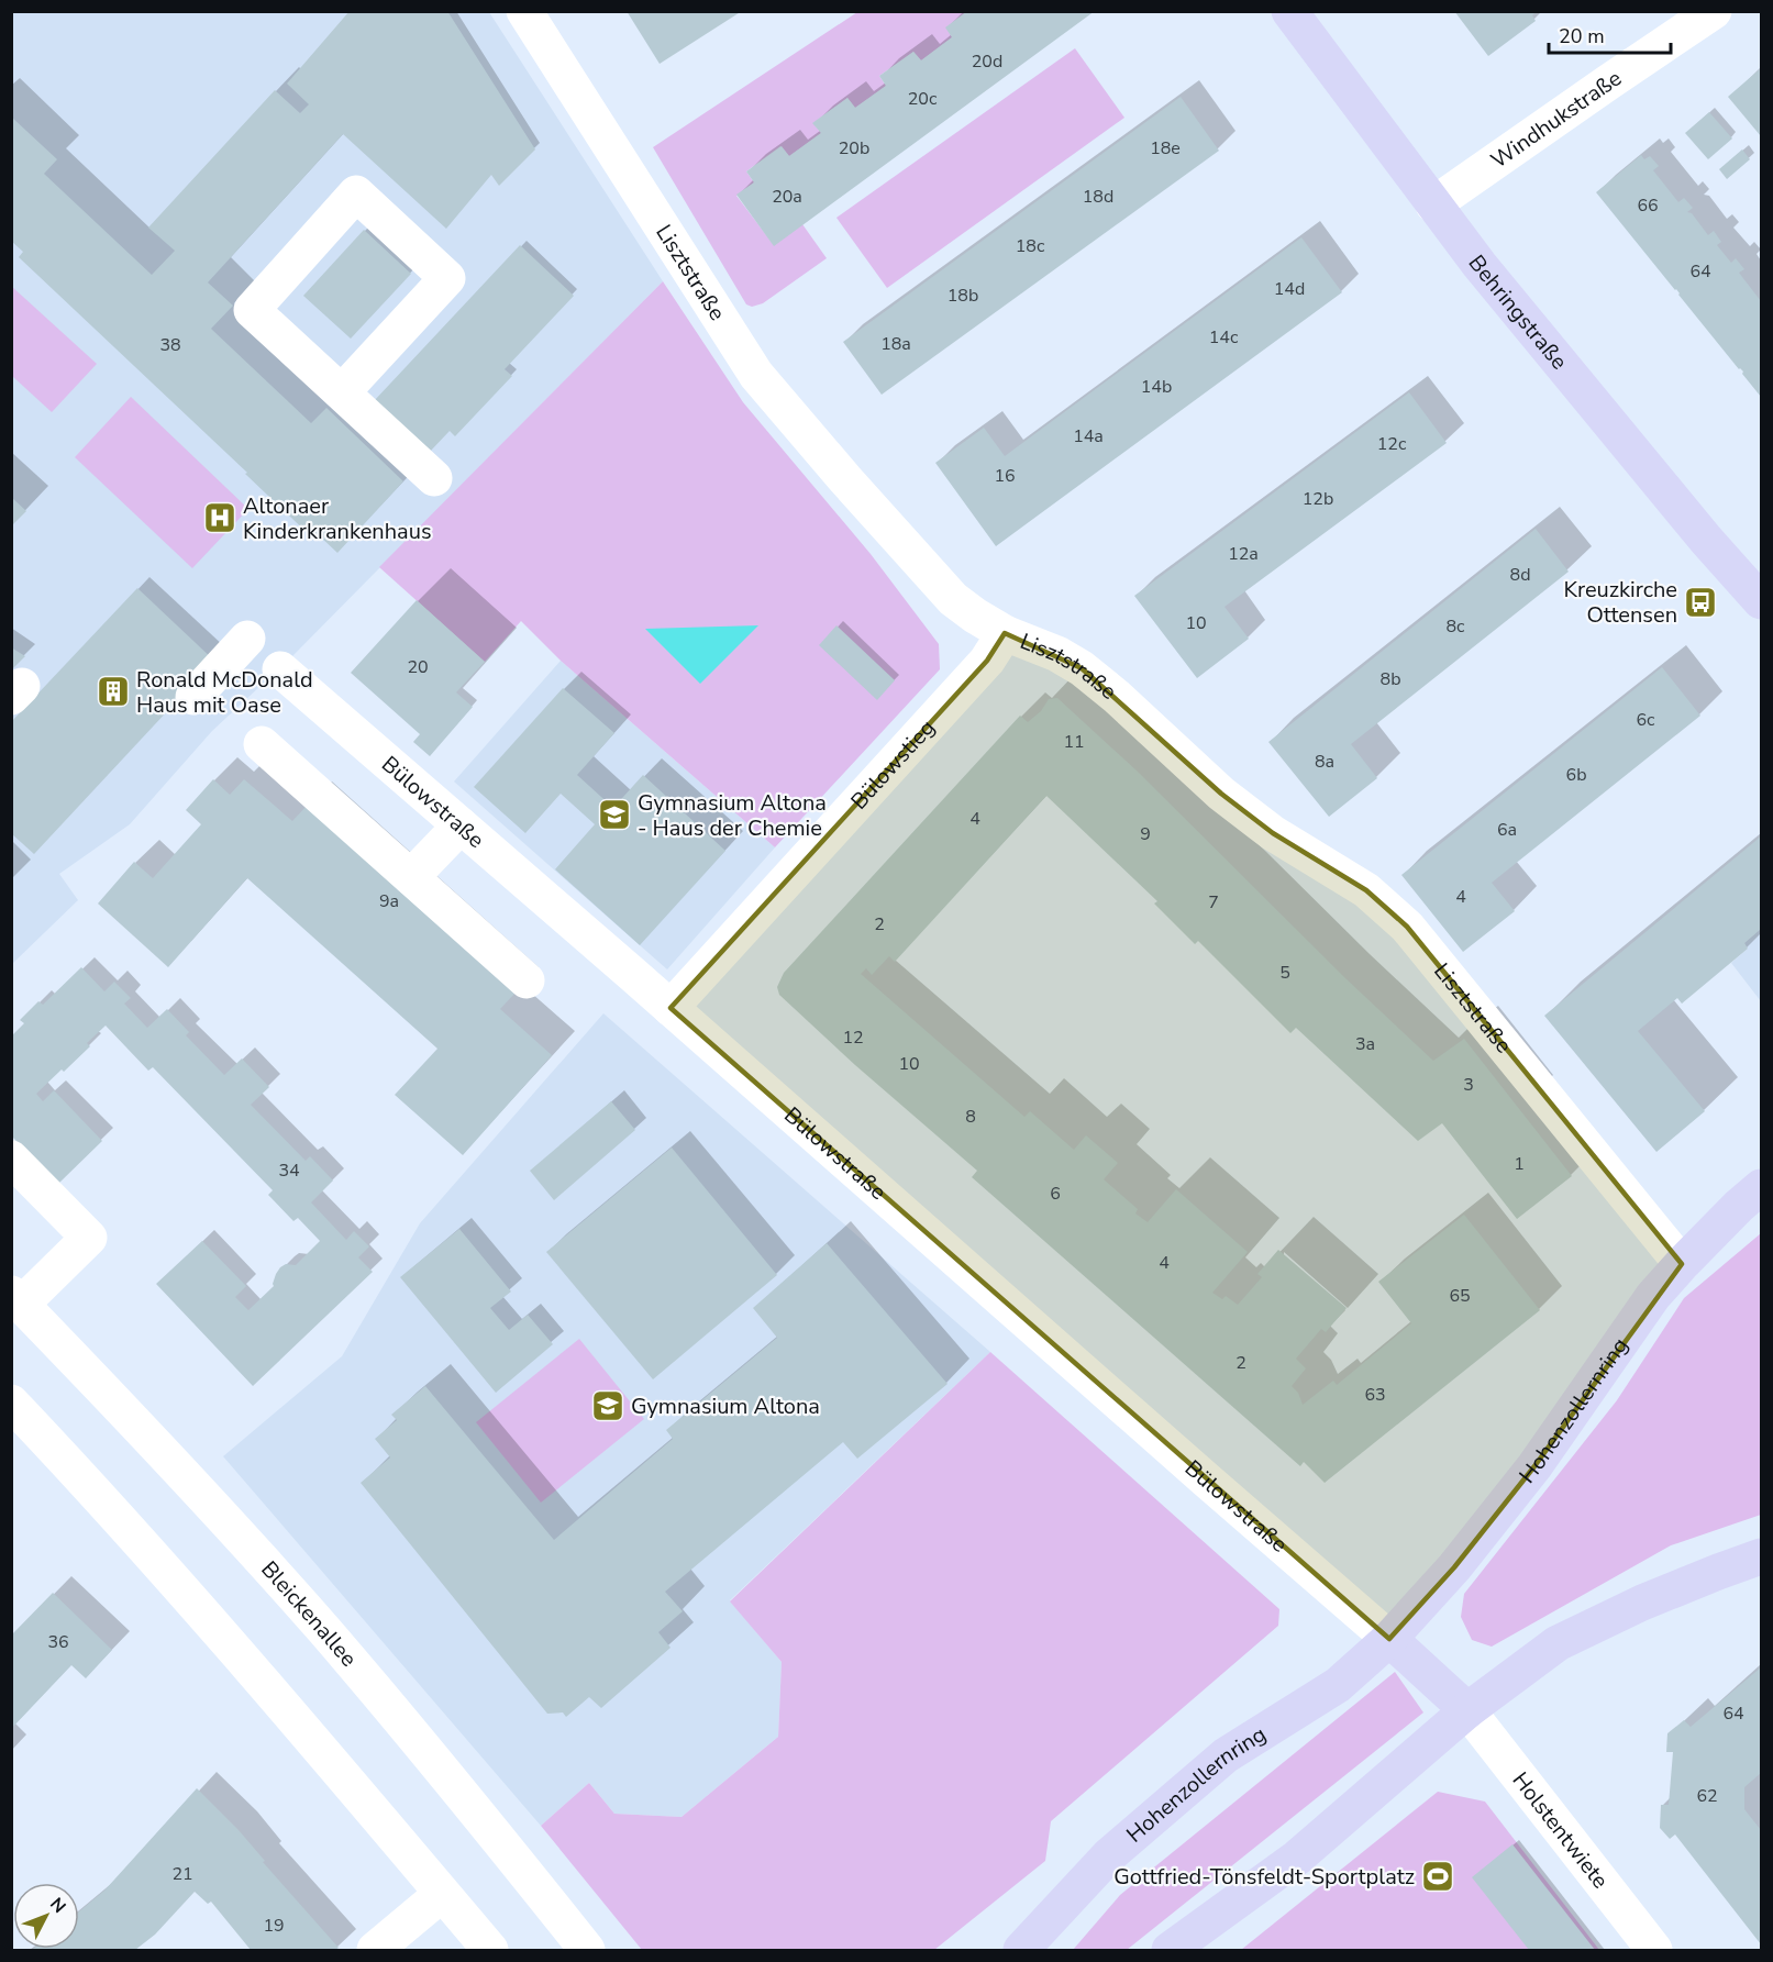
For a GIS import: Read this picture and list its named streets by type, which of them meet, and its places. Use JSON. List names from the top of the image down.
{
  "streets": {
    "main road": ["Behringstraße", "Hohenzollernring"],
    "street": [
      "Windhukstraße",
      "Lisztstraße",
      "Bülowstieg",
      "Bülowstraße",
      "Bleickenallee",
      "Holstentwiete"
    ]
  },
  "crossings": [
    ["Windhukstraße", "Behringstraße"],
    ["Lisztstraße", "Bülowstieg"],
    ["Lisztstraße", "Hohenzollernring"],
    ["Bülowstieg", "Bülowstraße"],
    ["Bülowstraße", "Hohenzollernring"]
  ],
  "places": {
    "hospital": ["Altonaer Kinderkrankenhaus"],
    "bus stop": ["Kreuzkirche Ottensen"],
    "building": ["Ronald McDonald Haus mit Oase"],
    "school or university": ["Gymnasium Altona - Haus der Chemie", "Gymnasium Altona"],
    "sports": ["Gottfried-Tönsfeldt-Sportplatz"]
  },
  "house_numbers": [
    "20d",
    "20c",
    "20b",
    "18e",
    "20a",
    "18d",
    "66",
    "18c",
    "64",
    "14d",
    "18b",
    "14c",
    "18a",
    "38",
    "14b",
    "14a",
    "12c",
    "16",
    "12b",
    "12a",
    "8d",
    "10",
    "8c",
    "20",
    "8b",
    "6c",
    "11",
    "8a",
    "6b",
    "4",
    "6a",
    "9",
    "4",
    "9a",
    "7",
    "2",
    "5",
    "12",
    "3a",
    "10",
    "3",
    "8",
    "1",
    "34",
    "6",
    "4",
    "65",
    "2",
    "63",
    "36",
    "64",
    "62",
    "21",
    "19"
  ],
  "scale_bar": "20 m",
  "north": "top right"
}
